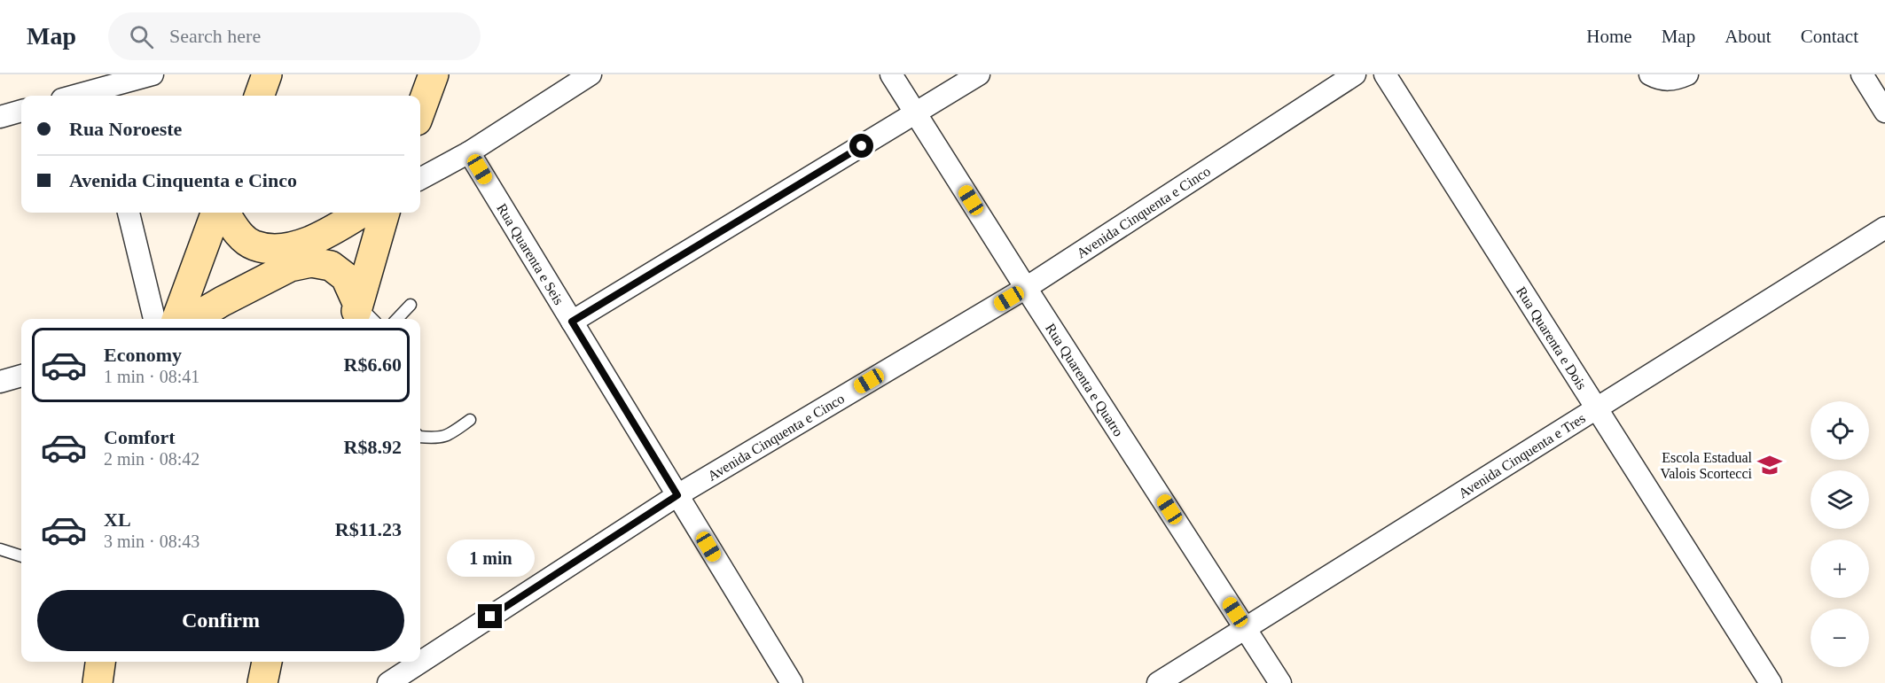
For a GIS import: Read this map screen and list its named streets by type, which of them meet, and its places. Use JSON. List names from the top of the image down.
{
  "streets": {
    "street": [
      "Avenida Cinquenta e Cinco",
      "Rua Quarenta e Seis",
      "Rua Quarenta e Dois",
      "Rua Quarenta e Quatro",
      "Avenida Cinquenta e Tres"
    ]
  },
  "crossings": [
    ["Avenida Cinquenta e Cinco", "Rua Quarenta e Seis"],
    ["Avenida Cinquenta e Cinco", "Rua Quarenta e Quatro"],
    ["Rua Quarenta e Dois", "Avenida Cinquenta e Tres"],
    ["Rua Quarenta e Quatro", "Avenida Cinquenta e Tres"]
  ],
  "places": {
    "school or university": ["Escola Estadual Valois Scortecci"]
  },
  "page": {
    "header": "Map",
    "search": "Search here",
    "nav": [
      "Home",
      "Map",
      "About",
      "Contact"
    ],
    "banner": ["Rua Noroeste", "Avenida Cinquenta e Cinco"],
    "list": [
      {
        "name": "Economy",
        "note": "1 min · 08:41",
        "value": "R$6.60"
      },
      {
        "name": "Comfort",
        "note": "2 min · 08:42",
        "value": "R$8.92"
      },
      {
        "name": "XL",
        "note": "3 min · 08:43",
        "value": "R$11.23"
      }
    ],
    "map_buttons": ["+", "−"],
    "bubble": "1 min",
    "buttons": "Confirm"
  }
}
